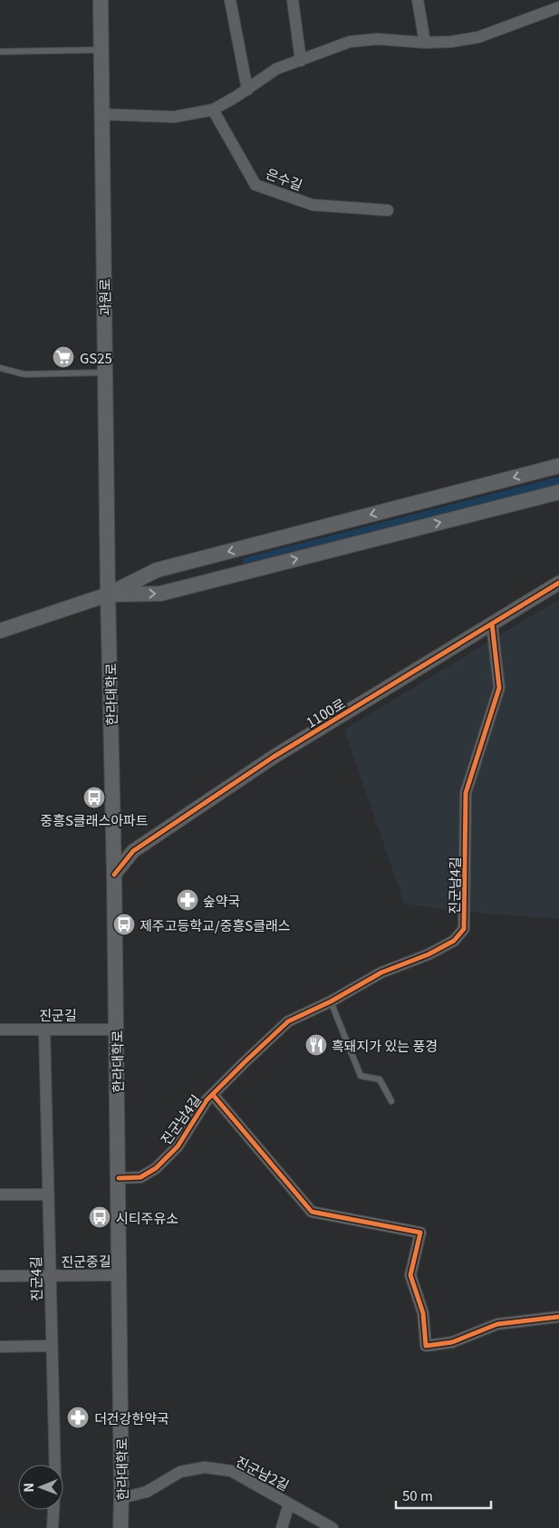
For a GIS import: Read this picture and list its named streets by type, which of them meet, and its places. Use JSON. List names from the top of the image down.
{
  "streets": {
    "main road": ["과원로", "한라대학로"],
    "street": [
      "은수길",
      "1100로",
      "진군남4길",
      "진군길",
      "진군중길",
      "진군4길",
      "진군남2길"
    ]
  },
  "crossings": [
    ["과원로", "한라대학로"],
    ["한라대학로", "1100로"],
    ["한라대학로", "진군남4길"],
    ["한라대학로", "진군길"],
    ["한라대학로", "진군중길"],
    ["한라대학로", "진군남2길"],
    ["1100로", "진군남4길"],
    ["진군길", "진군4길"],
    ["진군중길", "진군4길"]
  ],
  "places": {
    "supermarket": ["GS25"],
    "bus stop": ["중흥S클래스아파트", "제주고등학교/중흥S클래스", "시티주유소"],
    "pharmacy": ["숲약국", "더건강한약국"],
    "restaurant": ["흑돼지가 있는 풍경"]
  },
  "scale_bar": "50 m",
  "north": "left"
}
